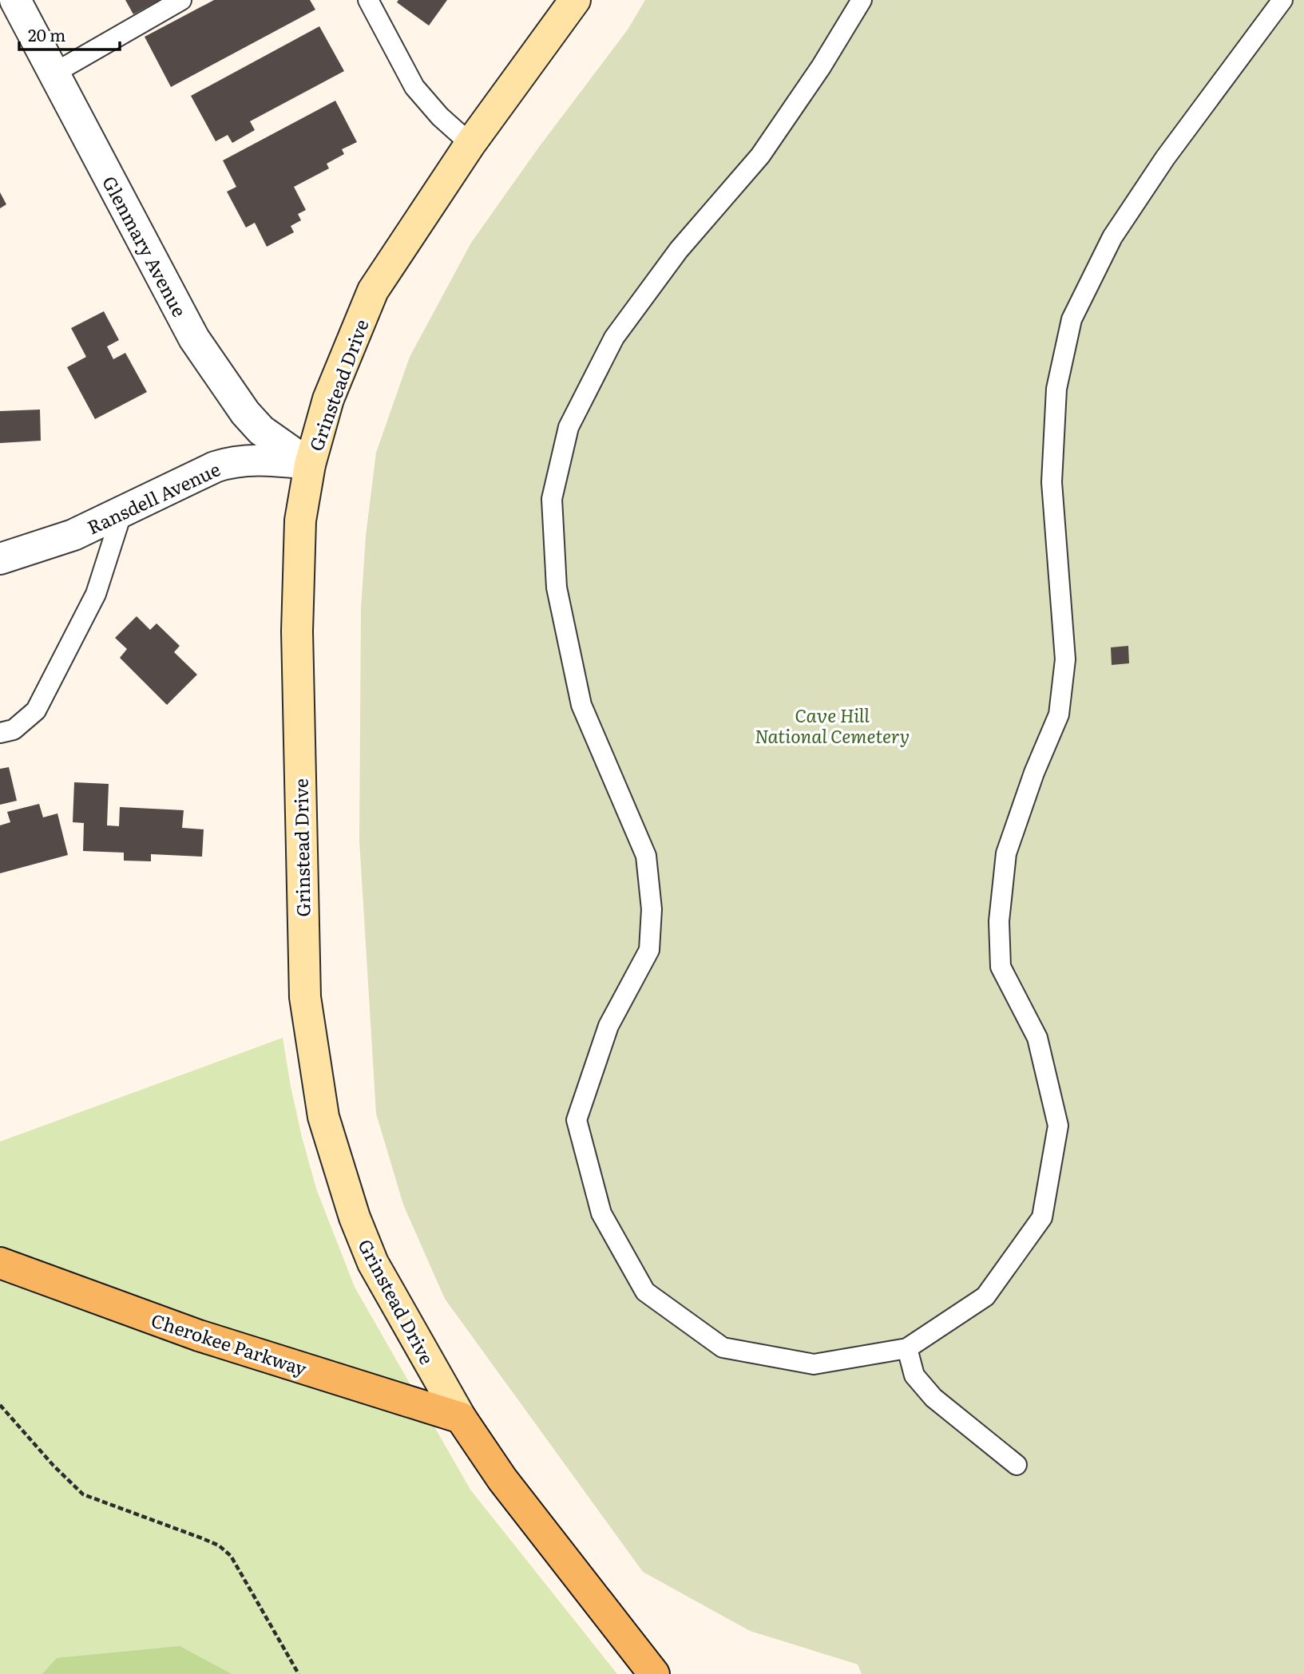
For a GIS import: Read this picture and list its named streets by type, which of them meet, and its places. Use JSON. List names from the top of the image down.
{
  "streets": {
    "main road": ["Grinstead Drive", "Cherokee Parkway"],
    "street": ["Glenmary Avenue", "Ransdell Avenue"]
  },
  "crossings": [
    ["Glenmary Avenue", "Grinstead Drive"],
    ["Glenmary Avenue", "Ransdell Avenue"],
    ["Grinstead Drive", "Ransdell Avenue"],
    ["Grinstead Drive", "Cherokee Parkway"]
  ],
  "parks": ["Cave Hill National Cemetery"],
  "scale_bar": "20 m"
}
